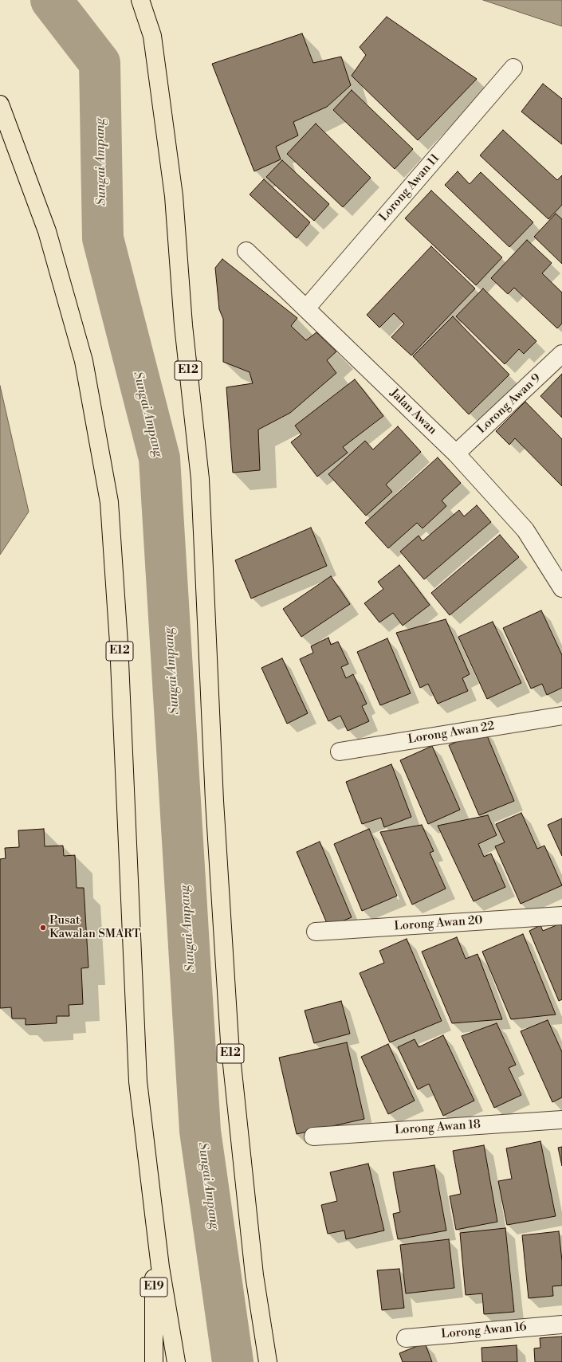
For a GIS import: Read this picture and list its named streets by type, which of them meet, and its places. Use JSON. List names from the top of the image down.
{
  "streets": {
    "highway": ["E12", "E19"],
    "street": [
      "Lorong Awan 11",
      "Lorong Awan 9",
      "Jalan Awan",
      "Lorong Awan 22",
      "Lorong Awan 20",
      "Lorong Awan 18",
      "Lorong Awan 16"
    ]
  },
  "crossings": [
    ["Lorong Awan 11", "Jalan Awan"],
    ["E12", "E19"],
    ["Lorong Awan 9", "Jalan Awan"]
  ],
  "water": ["Sungai Ampang"],
  "places": ["Pusat Kawalan SMART"]
}
